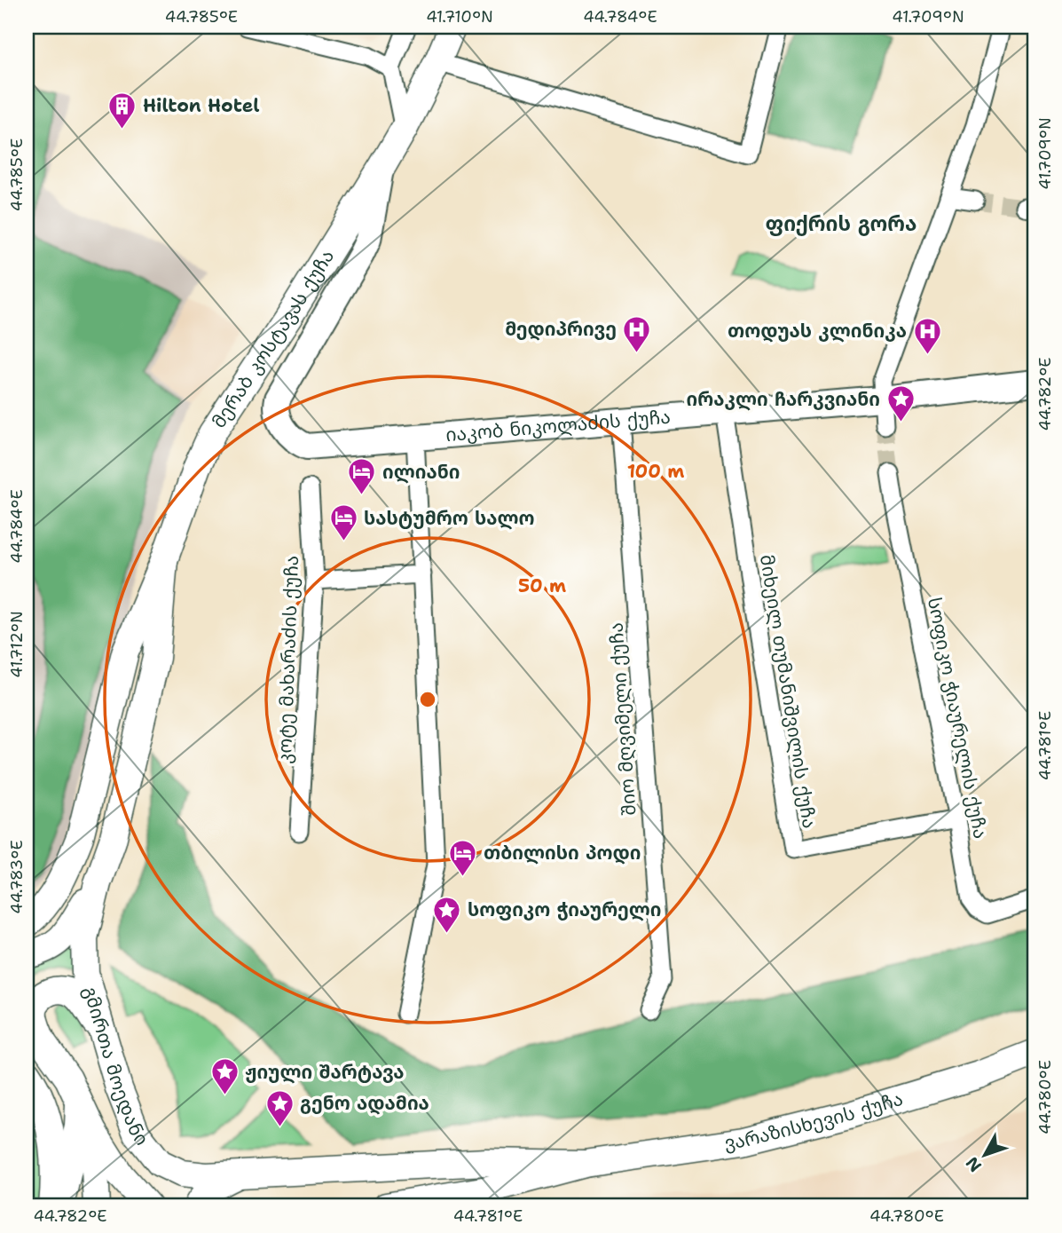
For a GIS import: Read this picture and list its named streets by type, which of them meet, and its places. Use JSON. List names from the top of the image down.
{
  "streets": {
    "main road": ["მერაბ კოსტავას ქუჩა", "გმირთა მოედანი", "ვარაზისხევის ქუჩა"],
    "street": [
      "იაკობ ნიკოლაძის ქუჩა",
      "კოტე მახარაძის ქუჩა",
      "მიხეილ თუმანიშვილის ქუჩა",
      "სოფიკო ჭიაურელის ქუჩა",
      "შიო მღვიმელი ქუჩა"
    ]
  },
  "crossings": [
    ["მერაბ კოსტავას ქუჩა", "იაკობ ნიკოლაძის ქუჩა"],
    ["მერაბ კოსტავას ქუჩა", "გმირთა მოედანი"],
    ["იაკობ ნიკოლაძის ქუჩა", "მიხეილ თუმანიშვილის ქუჩა"],
    ["იაკობ ნიკოლაძის ქუჩა", "შიო მღვიმელი ქუჩა"],
    ["მიხეილ თუმანიშვილის ქუჩა", "სოფიკო ჭიაურელის ქუჩა"],
    ["გმირთა მოედანი", "ვარაზისხევის ქუჩა"]
  ],
  "districts": ["ფიქრის გორა"],
  "places": {
    "building": ["Hilton Hotel"],
    "hospital": ["მედიპრივე", "თოდუას კლინიკა"],
    "place": [
      "ირაკლი ჩარკვიანი",
      "სოფიკო ჭიაურელი",
      "ჟიული შარტავა",
      "გენო ადამია"
    ],
    "hotel": ["ილიანი", "სასტუმრო სალო", "თბილისი პოდი"]
  },
  "north": "bottom left",
  "coordinates": [
    "44.785°E",
    "41.710°N",
    "44.784°E",
    "41.709°N",
    "44.782°E",
    "41.712°N",
    "44.781°E",
    "44.783°E",
    "44.780°E"
  ],
  "rings": ["100 m", "50 m"]
}
